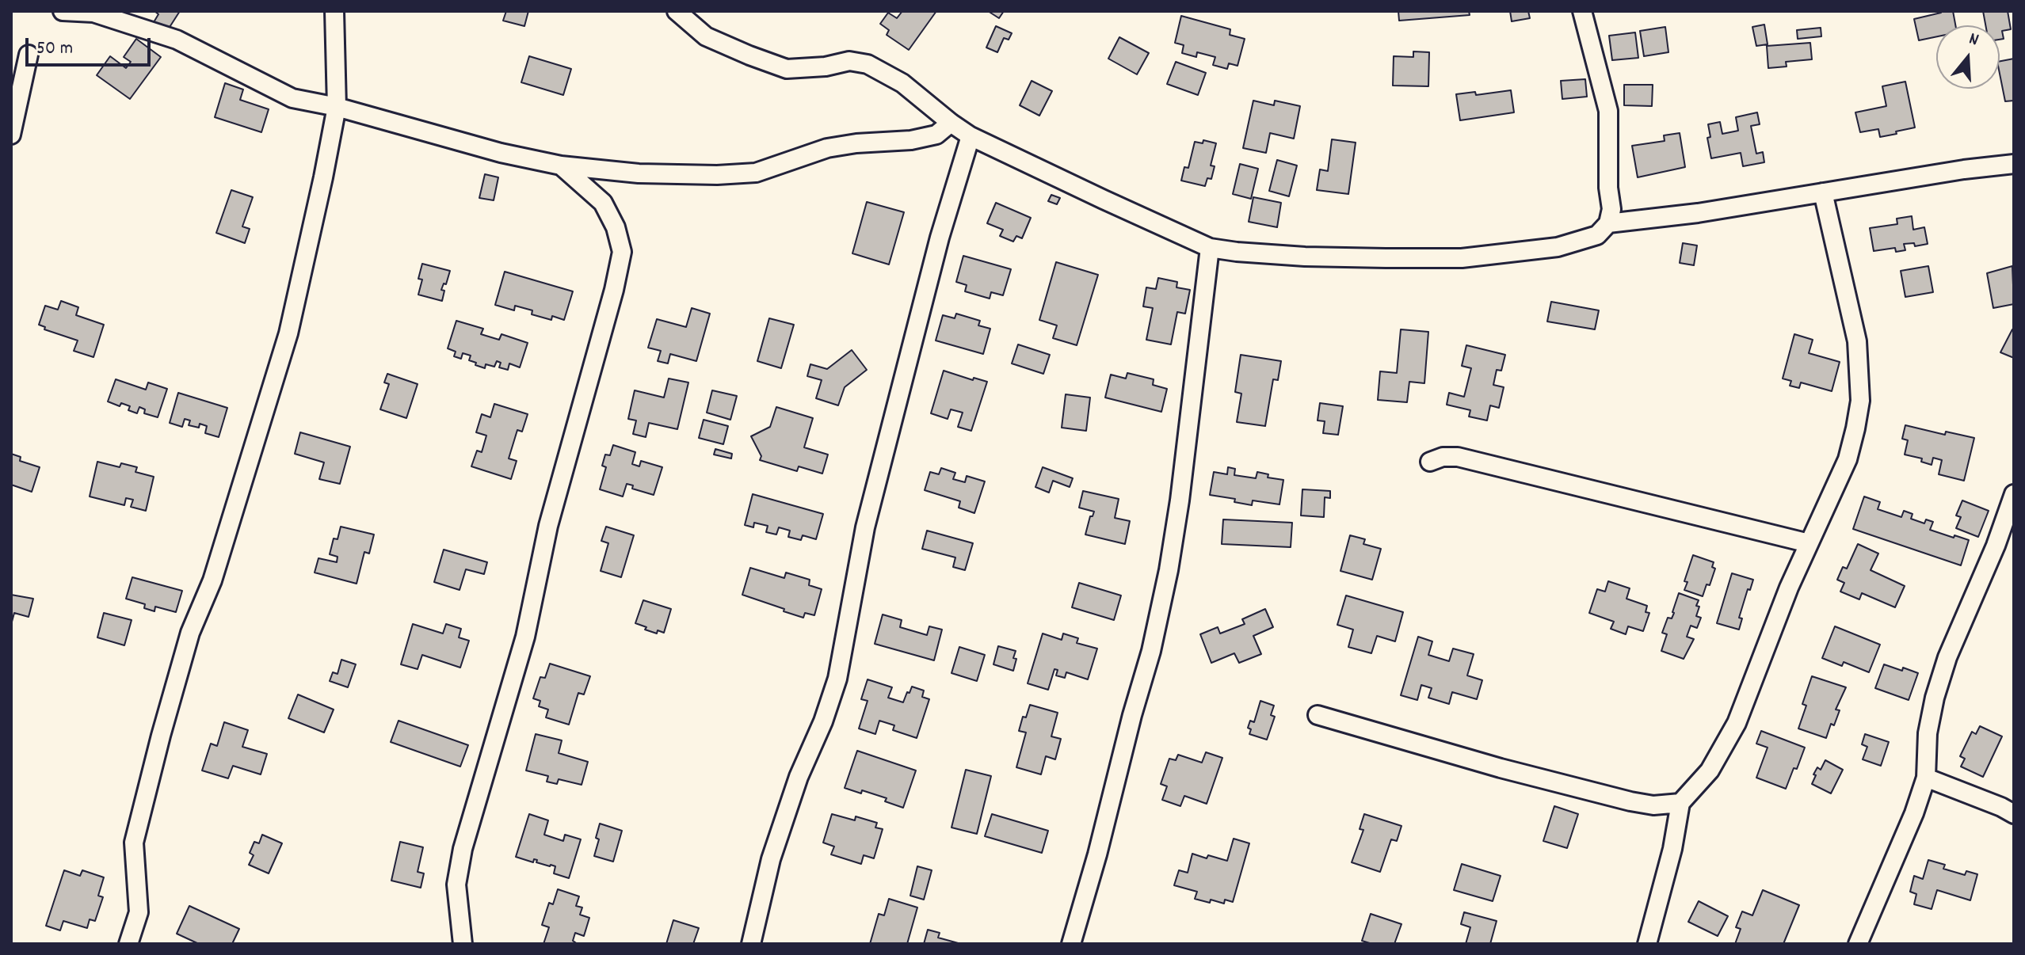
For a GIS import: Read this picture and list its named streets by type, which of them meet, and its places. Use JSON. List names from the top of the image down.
{
  "scale_bar": "50 m",
  "north": "top"
}
